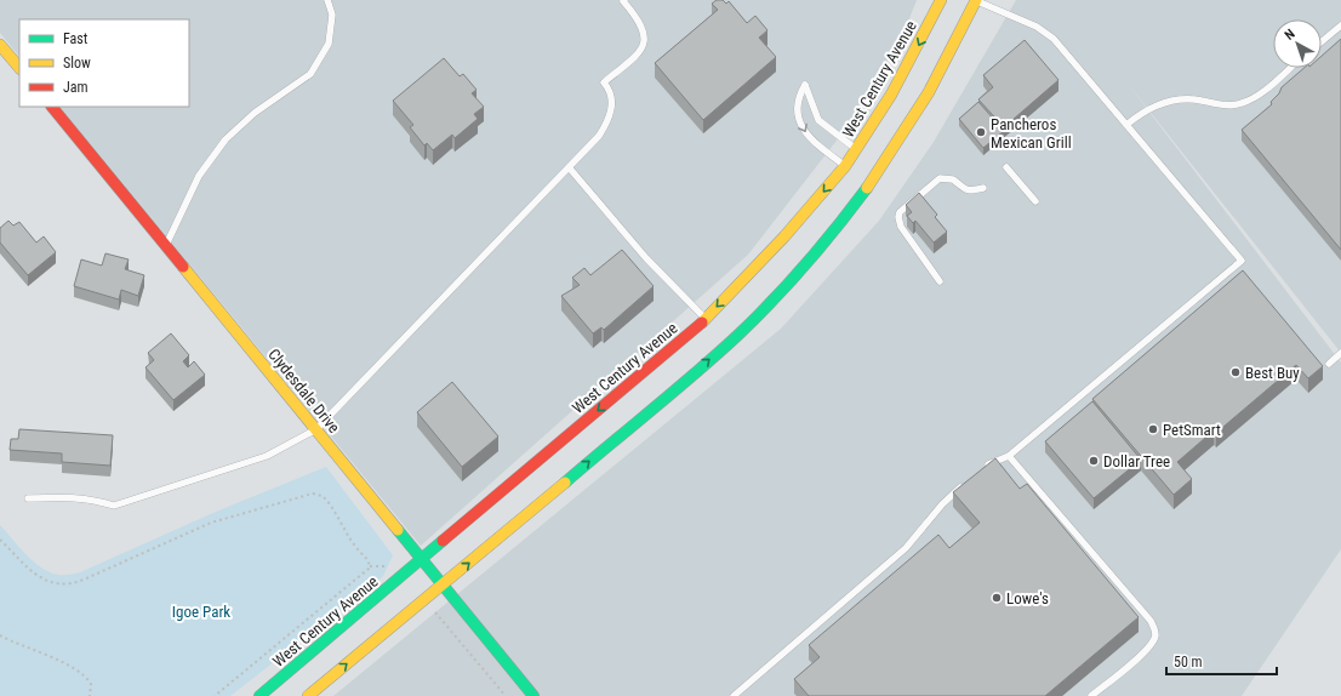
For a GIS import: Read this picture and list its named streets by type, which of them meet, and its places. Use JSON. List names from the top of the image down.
{
  "streets": {
    "main road": ["West Century Avenue", "Clydesdale Drive"]
  },
  "crossings": [
    ["West Century Avenue", "Clydesdale Drive"]
  ],
  "parks": ["Igoe Park"],
  "places": [
    "Pancheros Mexican Grill",
    "Best Buy",
    "PetSmart",
    "Dollar Tree",
    "Lowe's"
  ],
  "legend": ["Fast", "Slow", "Jam"],
  "scale_bar": "50 m",
  "north": "top left"
}
